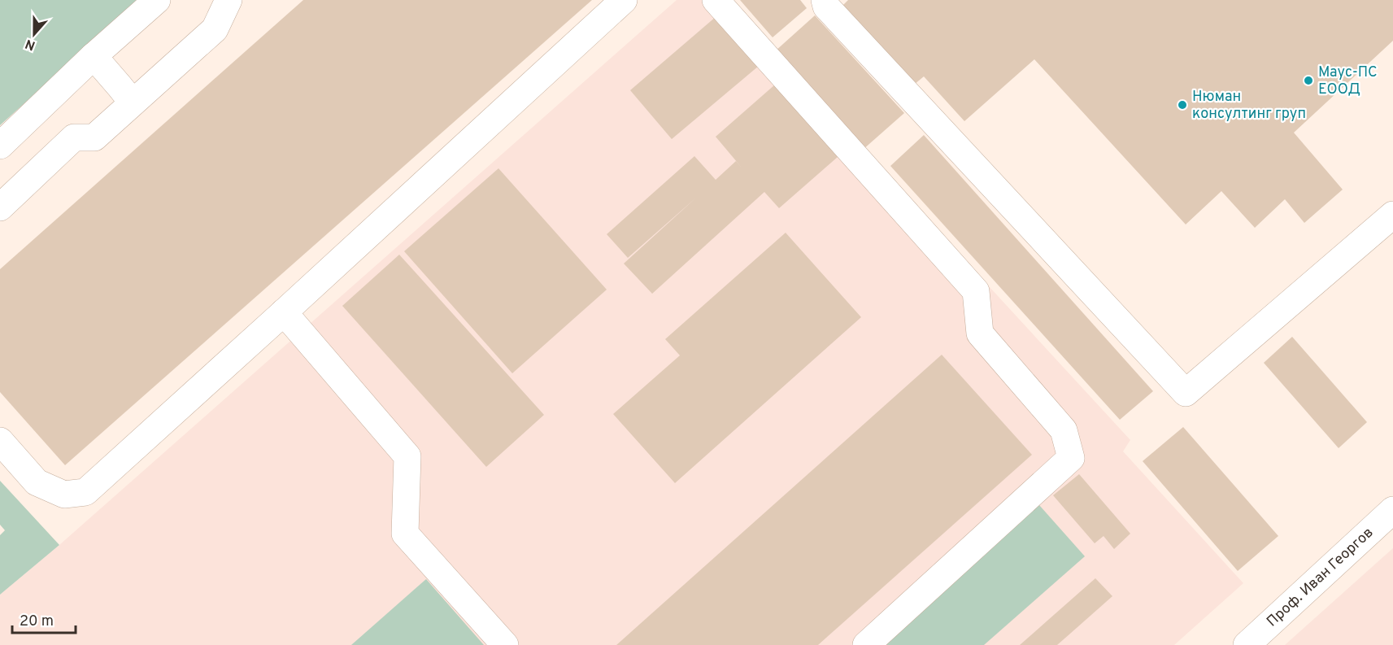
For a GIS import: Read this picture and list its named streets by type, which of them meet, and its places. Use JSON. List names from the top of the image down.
{
  "streets": {
    "street": ["Проф. Иван Георгов"]
  },
  "places": ["Маус-ПС ЕООД", "Нюман консултинг груп"],
  "scale_bar": "20 m",
  "north": "bottom"
}
